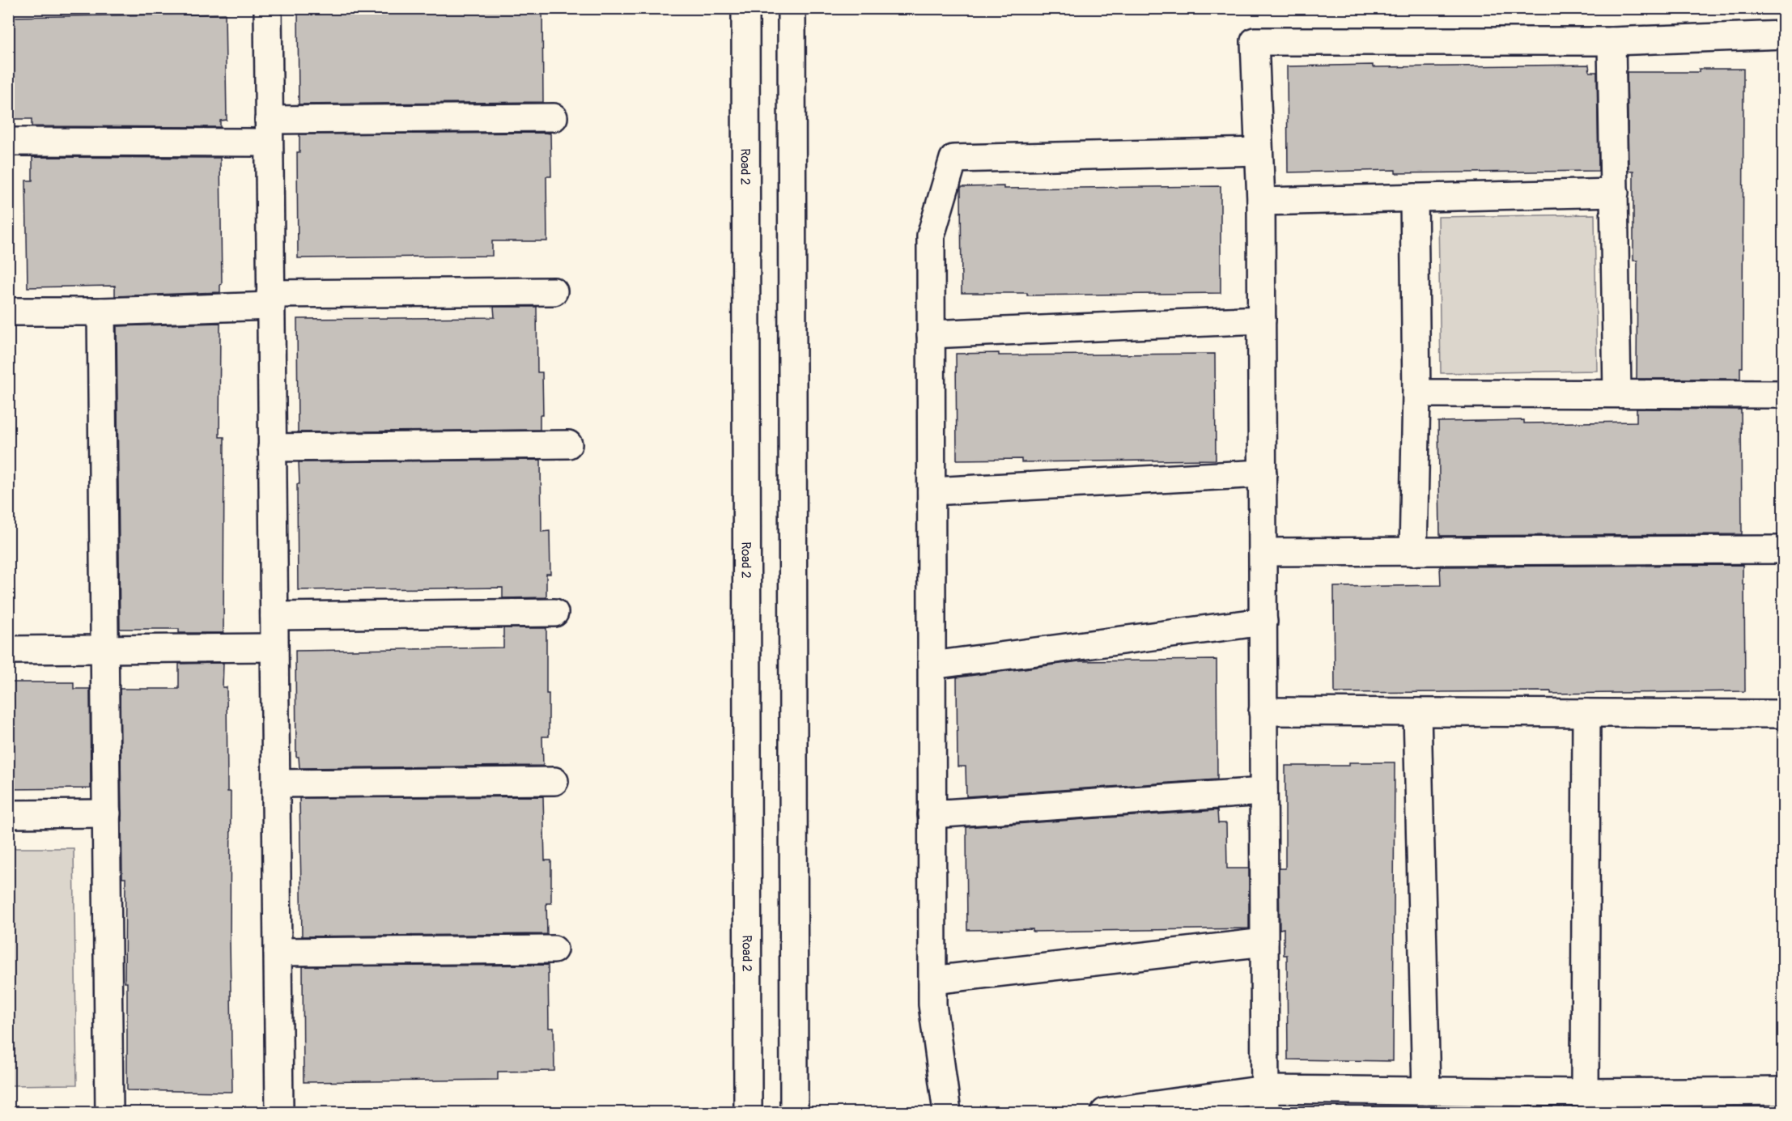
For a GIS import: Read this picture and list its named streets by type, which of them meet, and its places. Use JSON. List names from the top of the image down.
{
  "streets": {
    "street": ["Road 2"]
  }
}
